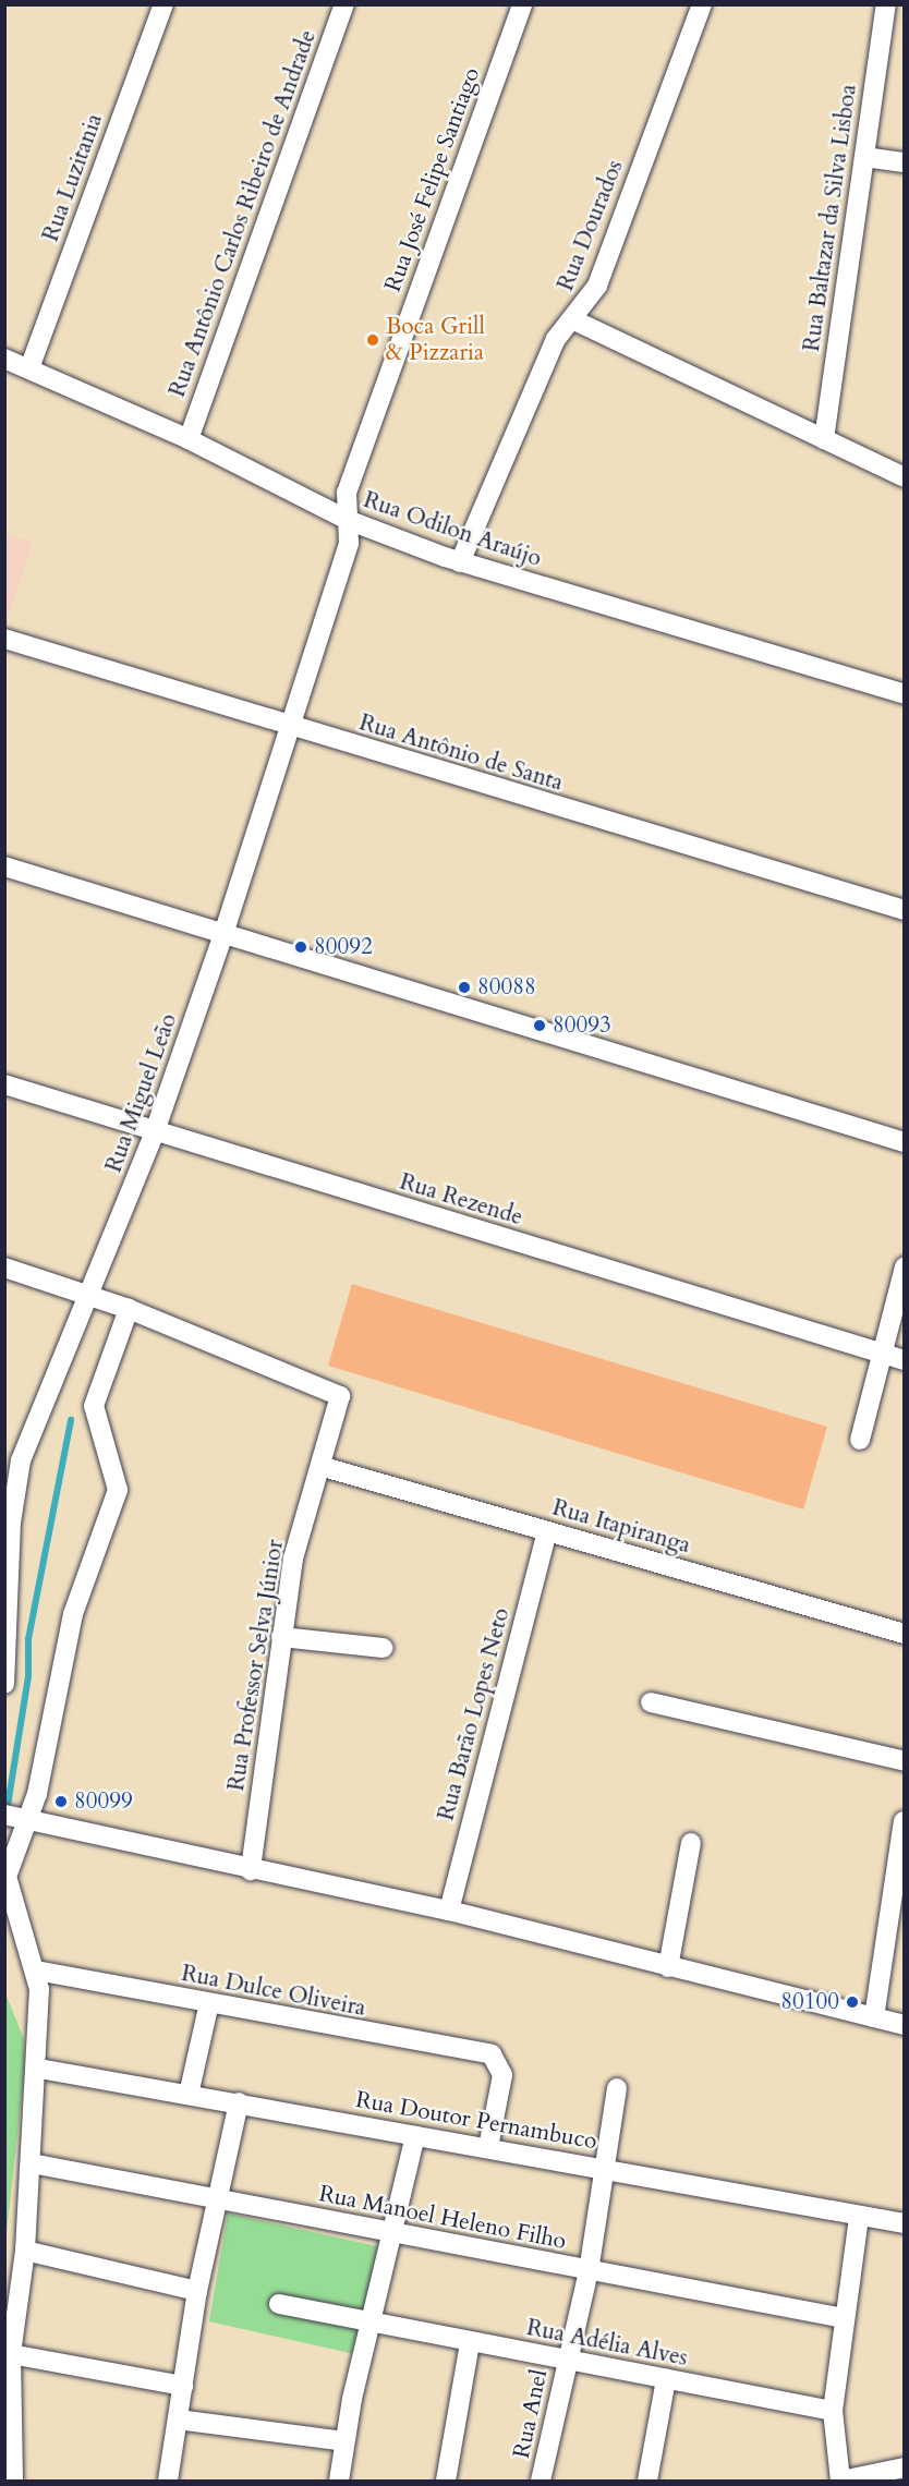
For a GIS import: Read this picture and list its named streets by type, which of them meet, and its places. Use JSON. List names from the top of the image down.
{
  "streets": {
    "street": [
      "Rua Luzitania",
      "Rua José Felipe Santiago",
      "Rua Antônio Carlos Ribeiro de Andrade",
      "Rua Baltazar da Silva Lisboa",
      "Rua Dourados",
      "Rua Odilon Araújo",
      "Rua Antônio de Santa",
      "Rua Miguel Leão",
      "Rua Rezende",
      "Rua Itapiranga",
      "Rua Professor Selva Júnior",
      "Rua Barão Lopes Neto",
      "Rua Dulce Oliveira",
      "Rua Doutor Pernambuco",
      "Rua Manoel Heleno Filho",
      "Rua Adélia Alves",
      "Rua Anel"
    ]
  },
  "crossings": [
    ["Rua Luzitania", "Rua Odilon Araújo"],
    ["Rua José Felipe Santiago", "Rua Odilon Araújo"],
    ["Rua José Felipe Santiago", "Rua Miguel Leão"],
    ["Rua Antônio Carlos Ribeiro de Andrade", "Rua Odilon Araújo"],
    ["Rua Dourados", "Rua Odilon Araújo"],
    ["Rua Odilon Araújo", "Rua Miguel Leão"],
    ["Rua Antônio de Santa", "Rua Miguel Leão"],
    ["Rua Miguel Leão", "Rua Rezende"],
    ["Rua Itapiranga", "Rua Professor Selva Júnior"],
    ["Rua Itapiranga", "Rua Barão Lopes Neto"],
    ["Rua Dulce Oliveira", "Rua Doutor Pernambuco"],
    ["Rua Doutor Pernambuco", "Rua Anel"],
    ["Rua Manoel Heleno Filho", "Rua Anel"],
    ["Rua Adélia Alves", "Rua Anel"]
  ],
  "places": [
    "Boca Grill & Pizzaria",
    "80092",
    "80088",
    "80093",
    "80099",
    "80100"
  ]
}
